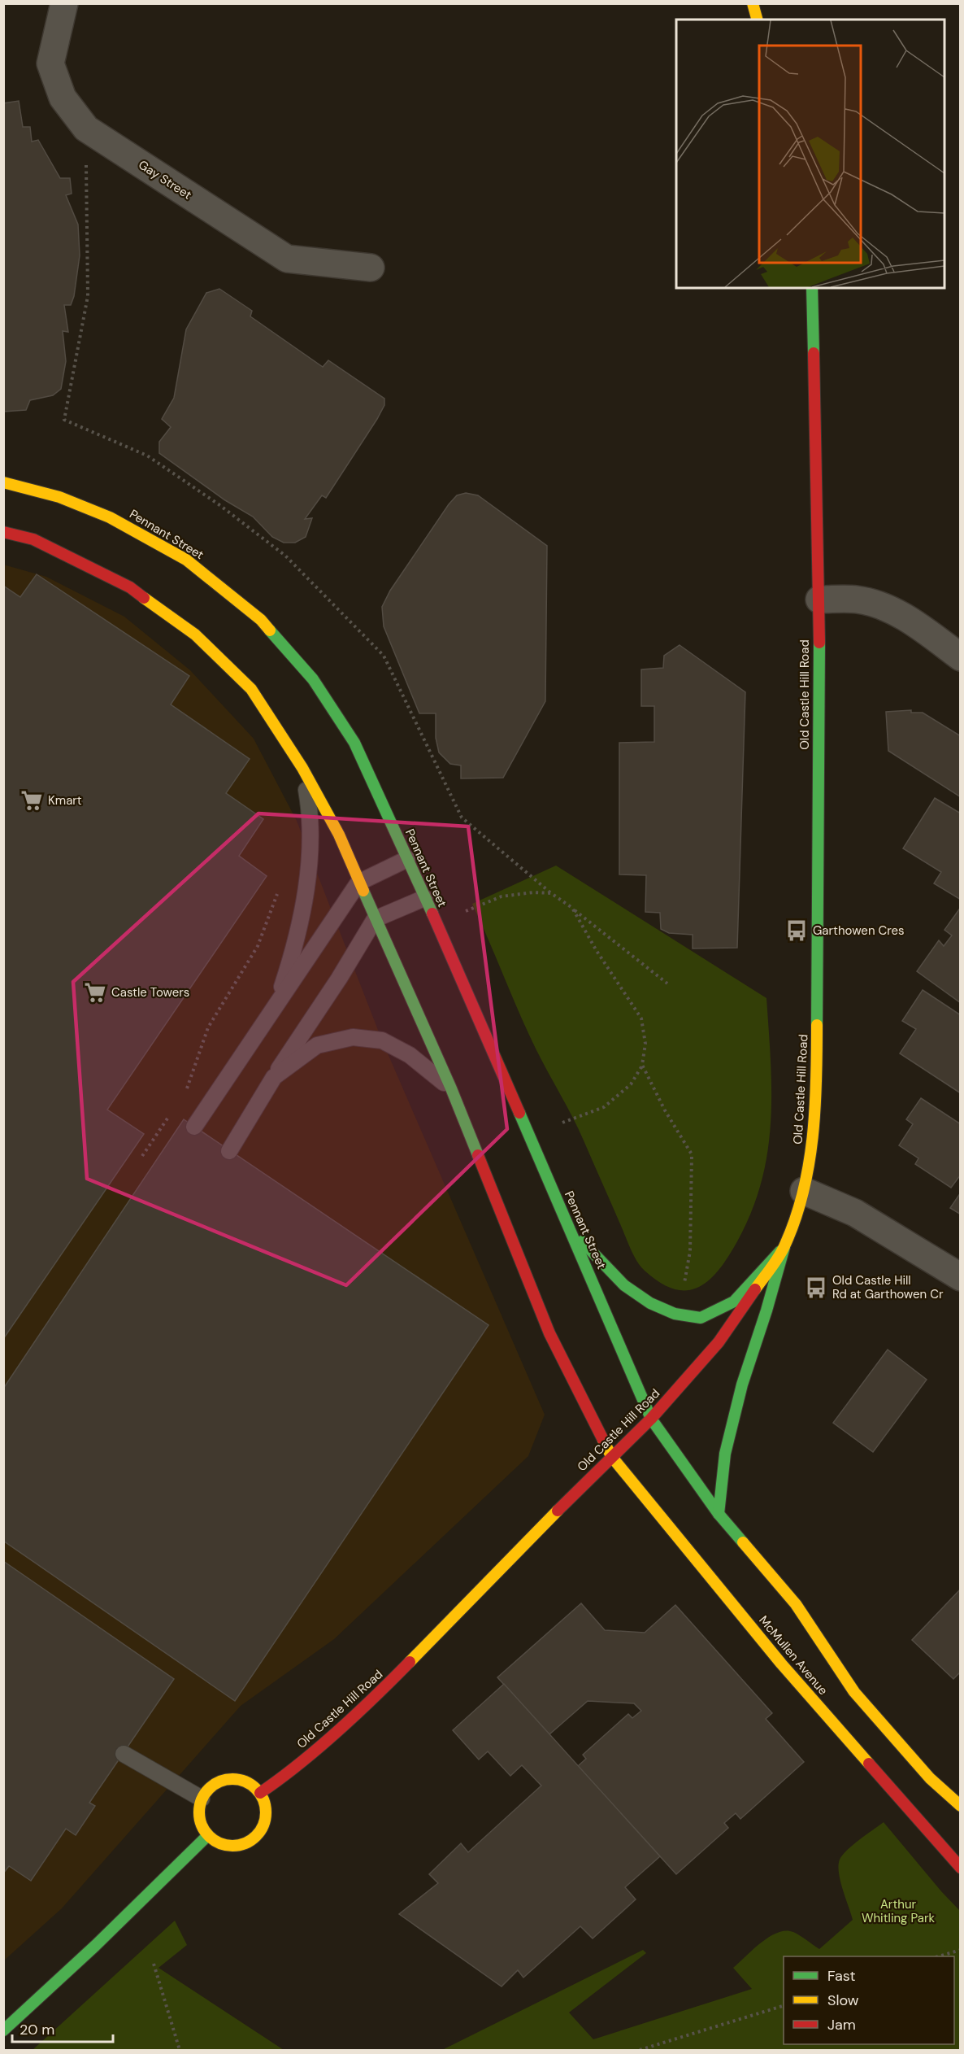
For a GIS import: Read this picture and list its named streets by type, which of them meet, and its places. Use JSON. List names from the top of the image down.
{
  "streets": {
    "main road": ["Pennant Street", "Old Castle Hill Road", "McMullen Avenue"],
    "street": ["Gay Street"]
  },
  "crossings": [
    ["Pennant Street", "Old Castle Hill Road"],
    ["Pennant Street", "McMullen Avenue"],
    ["Old Castle Hill Road", "McMullen Avenue"]
  ],
  "parks": ["Arthur Whitling Park"],
  "places": {
    "supermarket": ["Kmart", "Castle Towers"],
    "bus stop": ["Garthowen Cres", "Old Castle Hill Rd at Garthowen Cr"]
  },
  "legend": ["Fast", "Slow", "Jam"],
  "scale_bar": "20 m"
}
